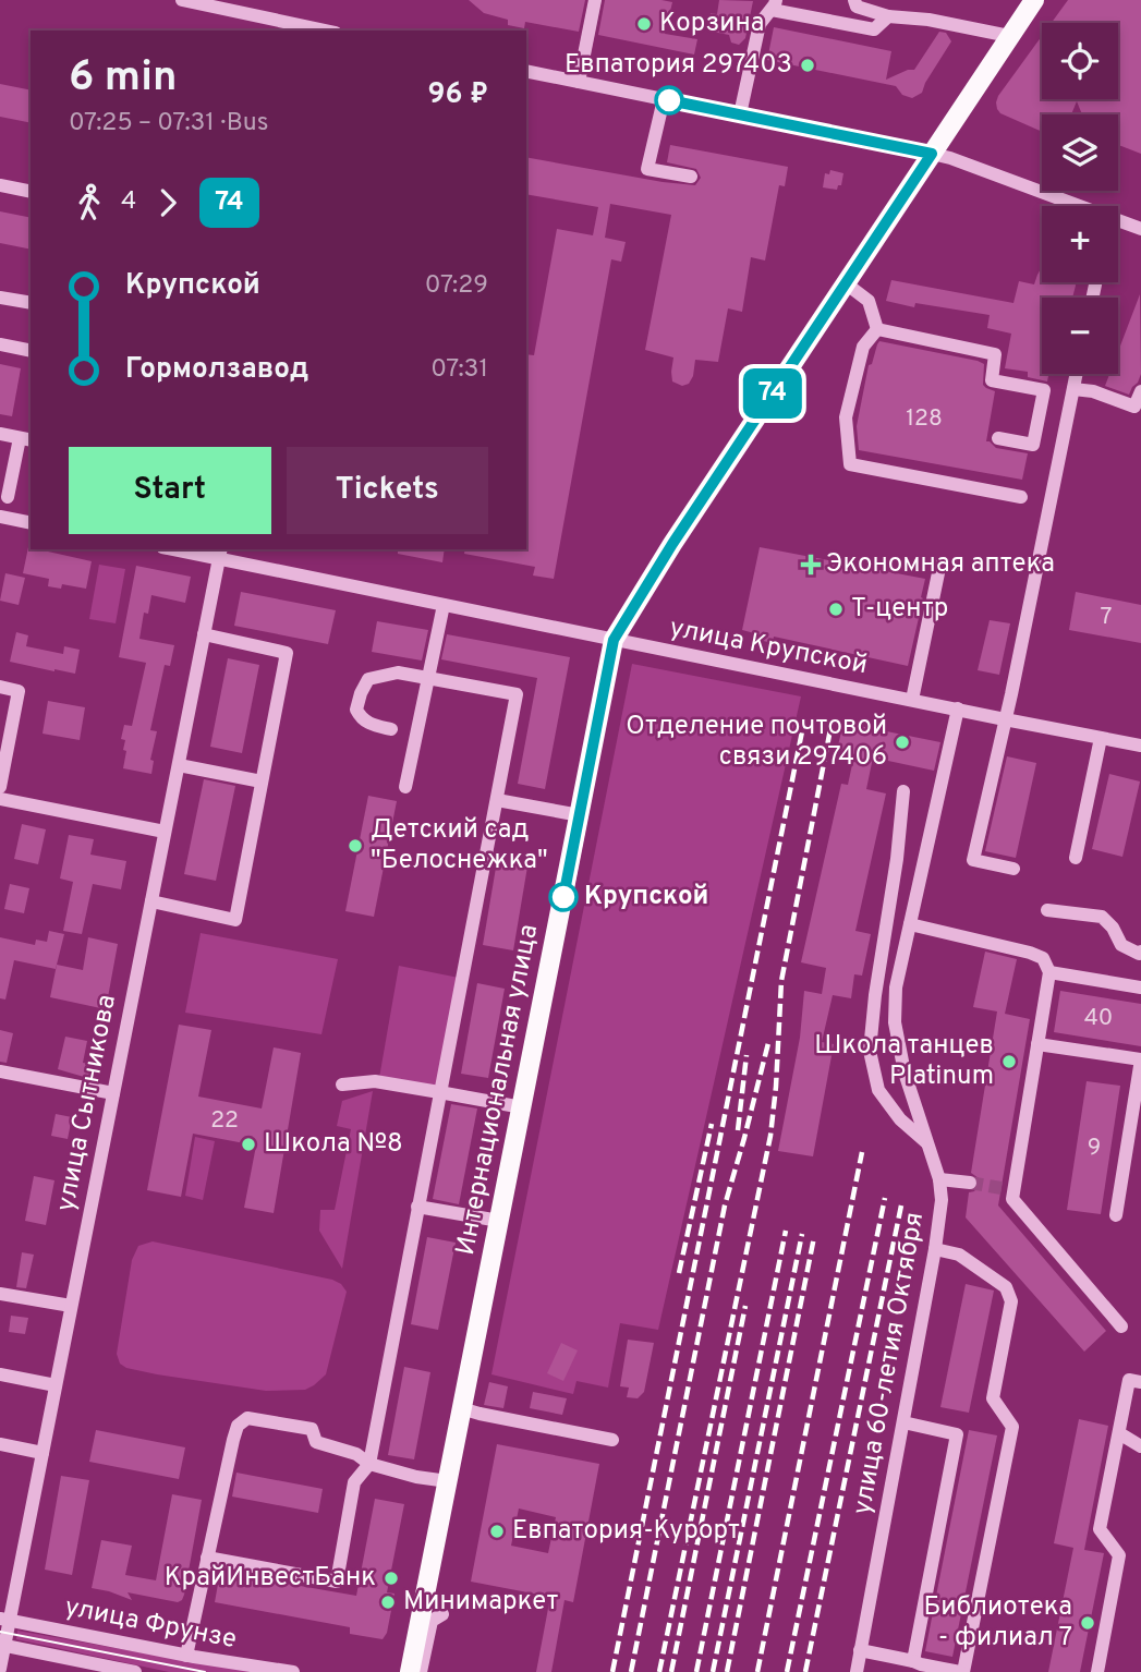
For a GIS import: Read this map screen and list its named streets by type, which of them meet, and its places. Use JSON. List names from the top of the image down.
{
  "streets": {
    "main road": ["Интернациональная улица"],
    "street": [
      "улица Крупской",
      "улица Сытникова",
      "улица 60-летия Октября",
      "улица Фрунзе"
    ]
  },
  "crossings": [
    ["улица Крупской", "Интернациональная улица"],
    ["улица Крупской", "улица Сытникова"],
    ["улица Крупской", "улица 60-летия Октября"],
    ["улица Сытникова", "улица Фрунзе"]
  ],
  "places": {
    "other": [
      "Корзина",
      "Евпатория 297403",
      "Т-центр",
      "Отделение почтовой связи 297406",
      "Детский сад \"Белоснежка\"",
      "Крупской",
      "Школа танцев Platinum",
      "Школа №8",
      "Евпатория-Курорт",
      "КрайИнвестБанк",
      "Минимаркет",
      "Библиотека - филиал 7"
    ],
    "health": ["Экономная аптека"]
  },
  "lines": ["bus line 74"],
  "house_numbers": [
    "128",
    "7",
    "40",
    "22",
    "9"
  ],
  "page": {
    "on_map": "74",
    "map_buttons": ["+", "−"],
    "heading": ["6 min", "07:25 – 07:31 · Bus", "96 ₽"],
    "legs": ["4", "74"],
    "list": [
      {
        "name": "Крупской",
        "value": "07:29"
      },
      {
        "name": "Гормолзавод",
        "value": "07:31"
      }
    ],
    "buttons": ["Start", "Tickets"]
  }
}
